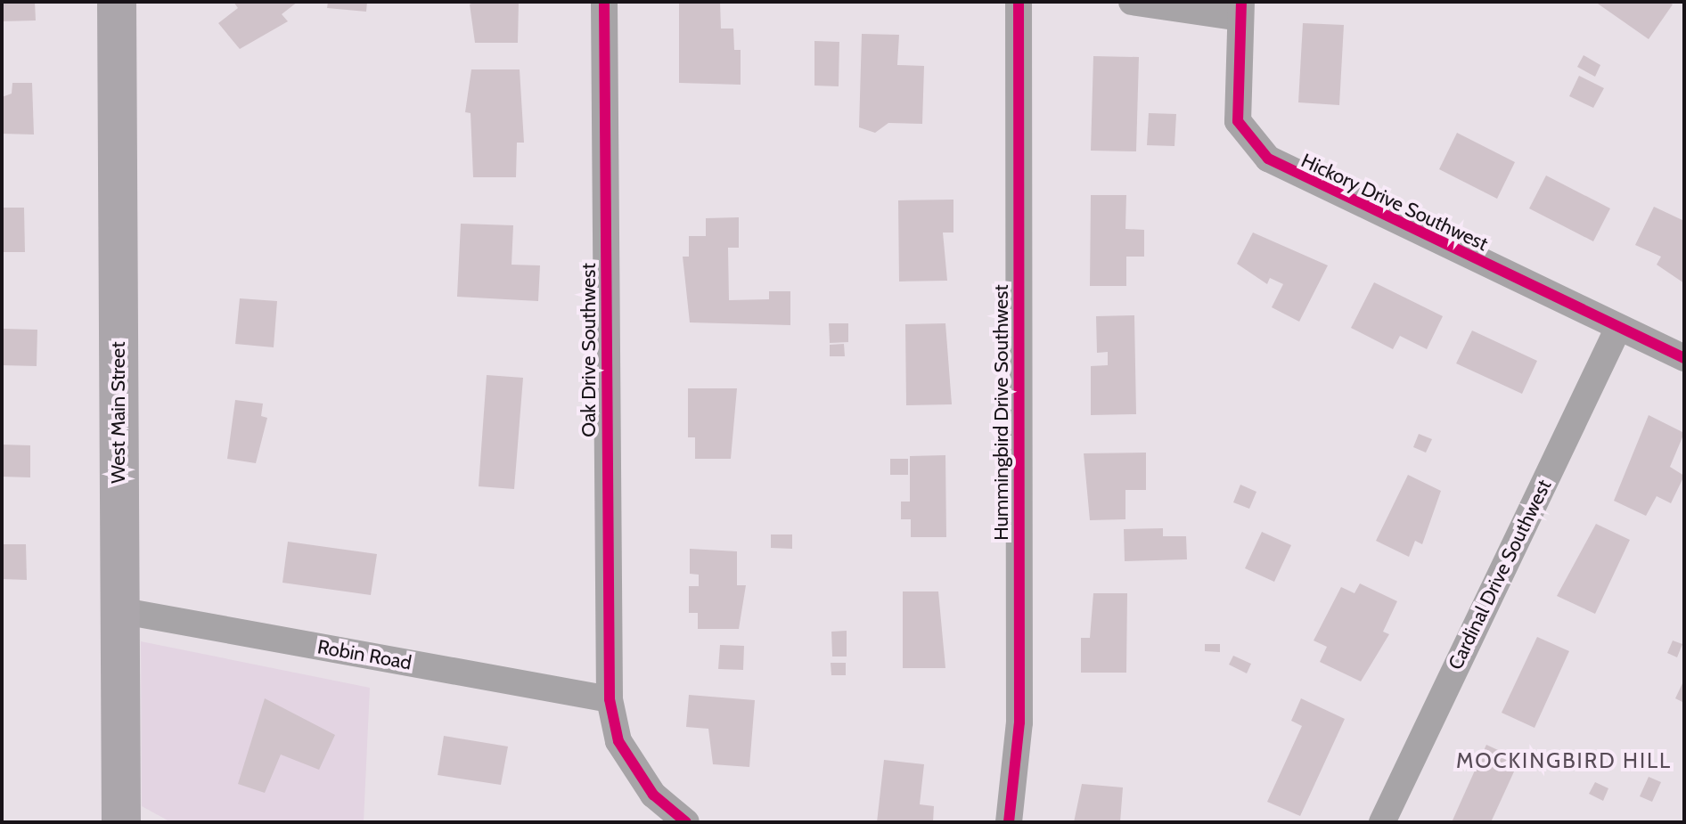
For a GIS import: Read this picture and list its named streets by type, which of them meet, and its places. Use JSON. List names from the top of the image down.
{
  "streets": {
    "main road": ["West Main Street"],
    "street": [
      "Hickory Drive Southwest",
      "Oak Drive Southwest",
      "Hummingbird Drive Southwest",
      "Cardinal Drive Southwest",
      "Robin Road"
    ]
  },
  "crossings": [
    ["Hickory Drive Southwest", "Cardinal Drive Southwest"],
    ["Oak Drive Southwest", "Robin Road"],
    ["West Main Street", "Robin Road"]
  ],
  "districts": ["MOCKINGBIRD HILL"]
}
